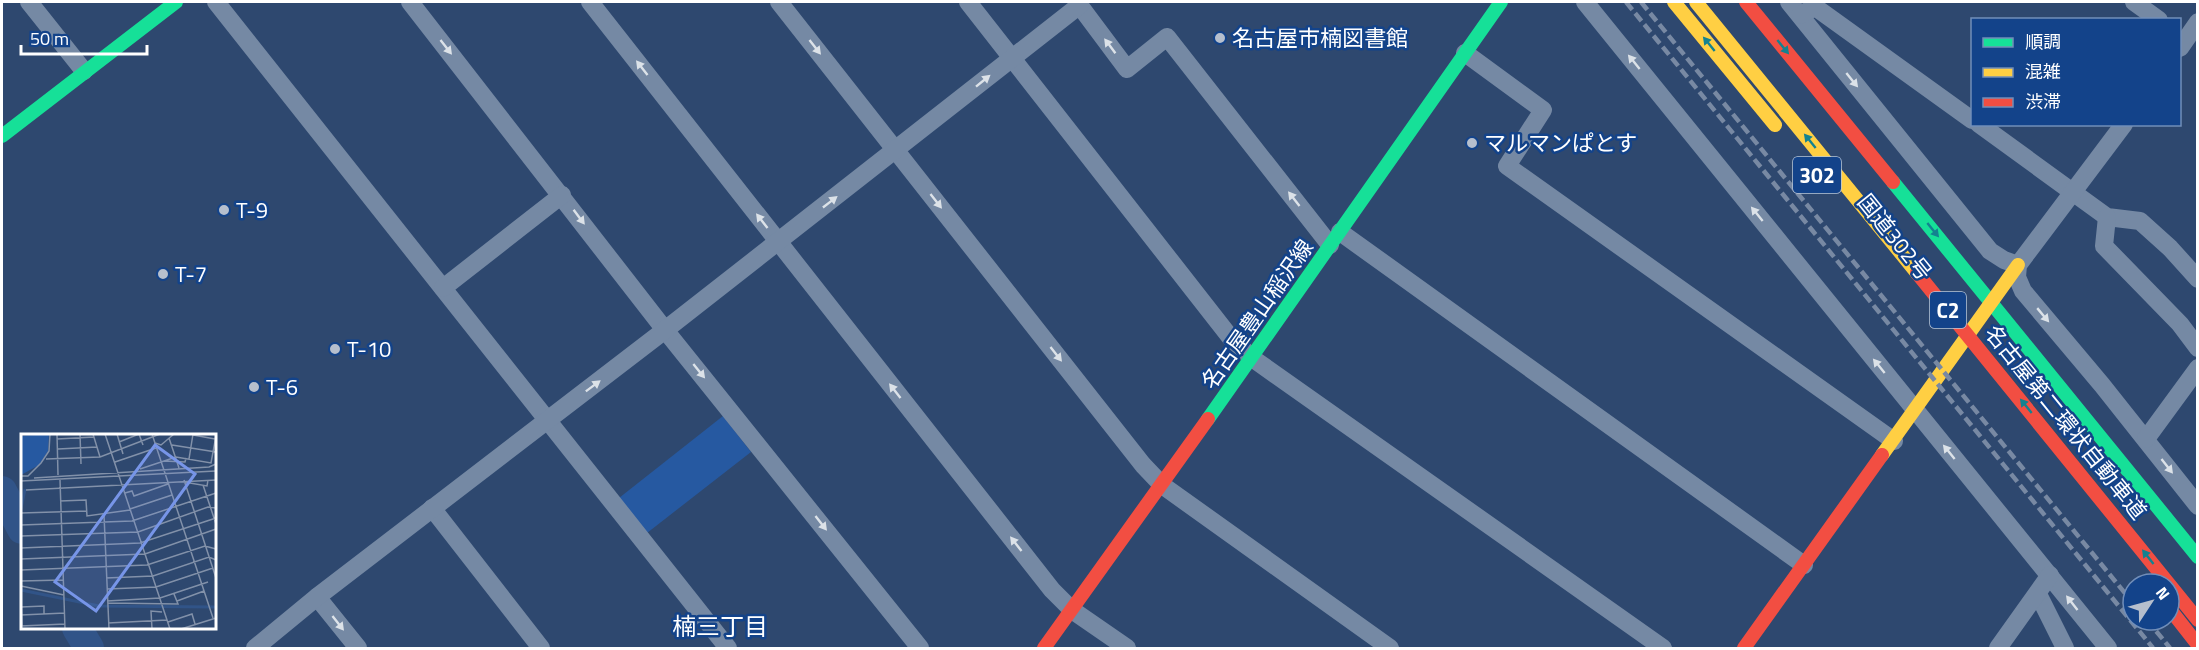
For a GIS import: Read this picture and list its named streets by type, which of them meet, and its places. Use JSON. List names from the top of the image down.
{
  "streets": {
    "main road": [
      "302",
      "国道302号",
      "C2",
      "名古屋豊山稲沢線",
      "名古屋第二環状自動車道"
    ]
  },
  "one_way": ["名古屋第二環状自動車道"],
  "districts": ["楠三丁目"],
  "places": [
    "名古屋市楠図書館",
    "マルマンぱとす",
    "T-9",
    "T-7",
    "T-10",
    "T-6"
  ],
  "legend": ["順調", "混雑", "渋滞"],
  "scale_bar": "50 m",
  "north": "top right"
}
